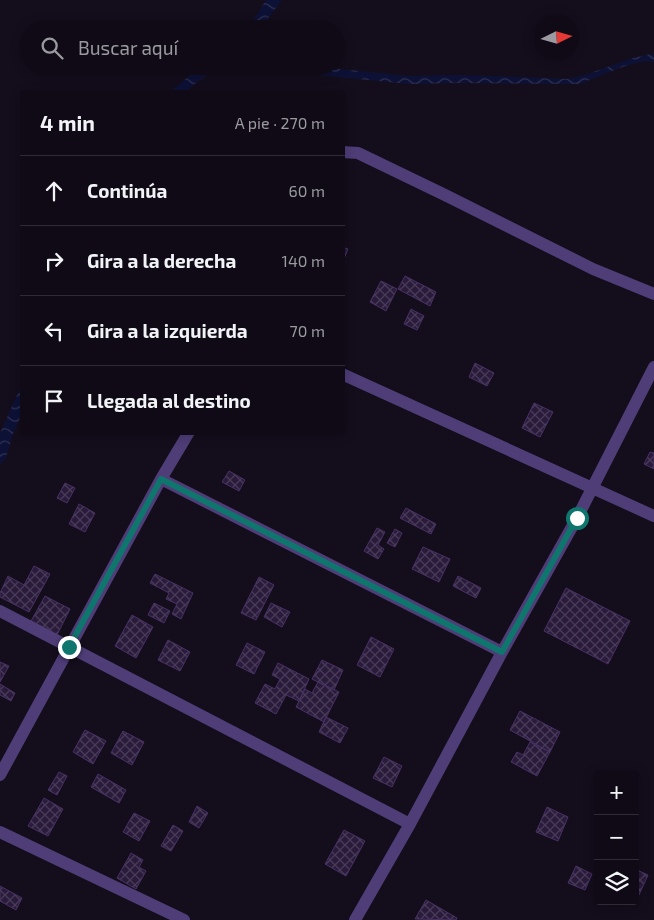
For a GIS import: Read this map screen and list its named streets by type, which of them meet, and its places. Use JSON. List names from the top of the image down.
{
  "north": "right",
  "page": {
    "search": "Buscar aquí",
    "heading": ["4 min", "A pie · 270 m"],
    "list": [
      ["Continúa", "60 m"],
      ["Gira a la derecha", "140 m"],
      ["Gira a la izquierda", "70 m"],
      "Llegada al destino"
    ],
    "map_buttons": ["+", "−"]
  }
}
